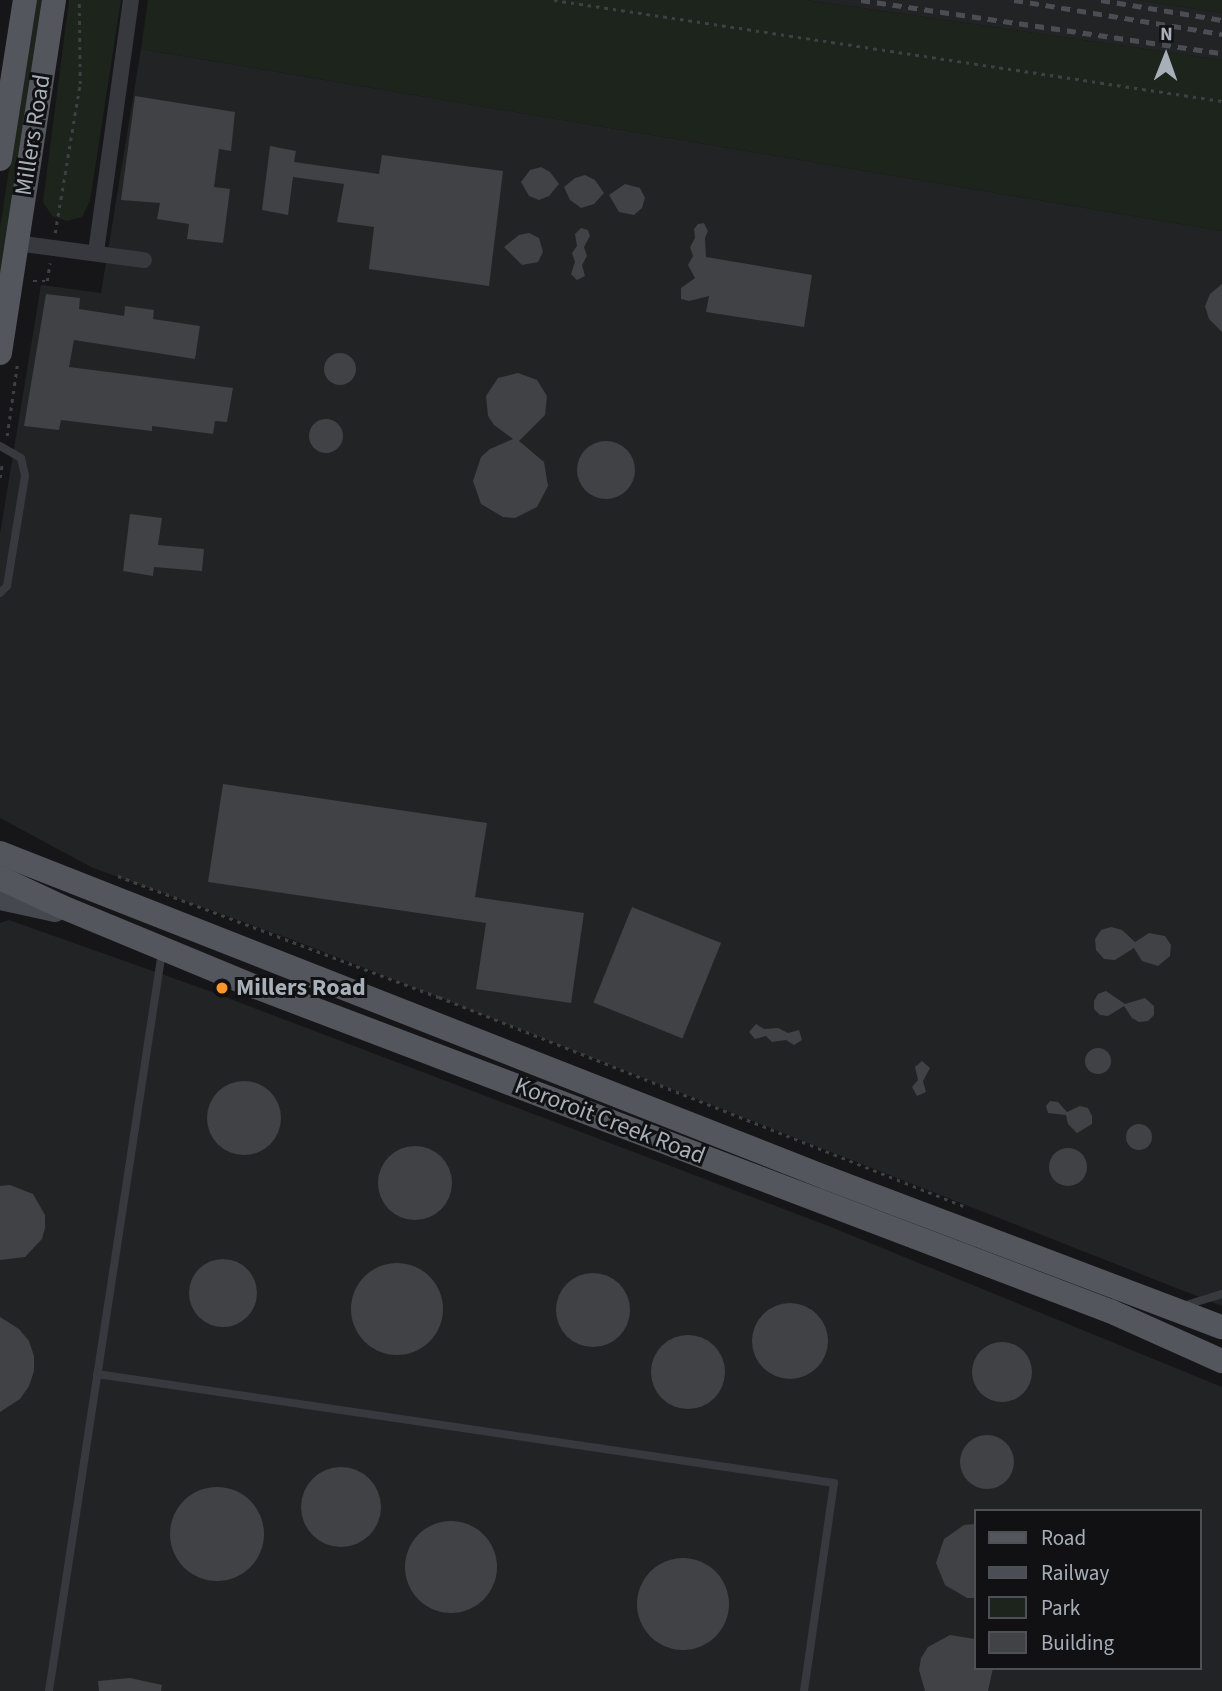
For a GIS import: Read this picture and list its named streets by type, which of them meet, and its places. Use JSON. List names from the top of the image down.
{
  "streets": {
    "main road": ["Millers Road", "Kororoit Creek Road"]
  },
  "places": ["Millers Road"],
  "legend": [
    "Road",
    "Railway",
    "Park",
    "Building"
  ],
  "north": "top"
}
